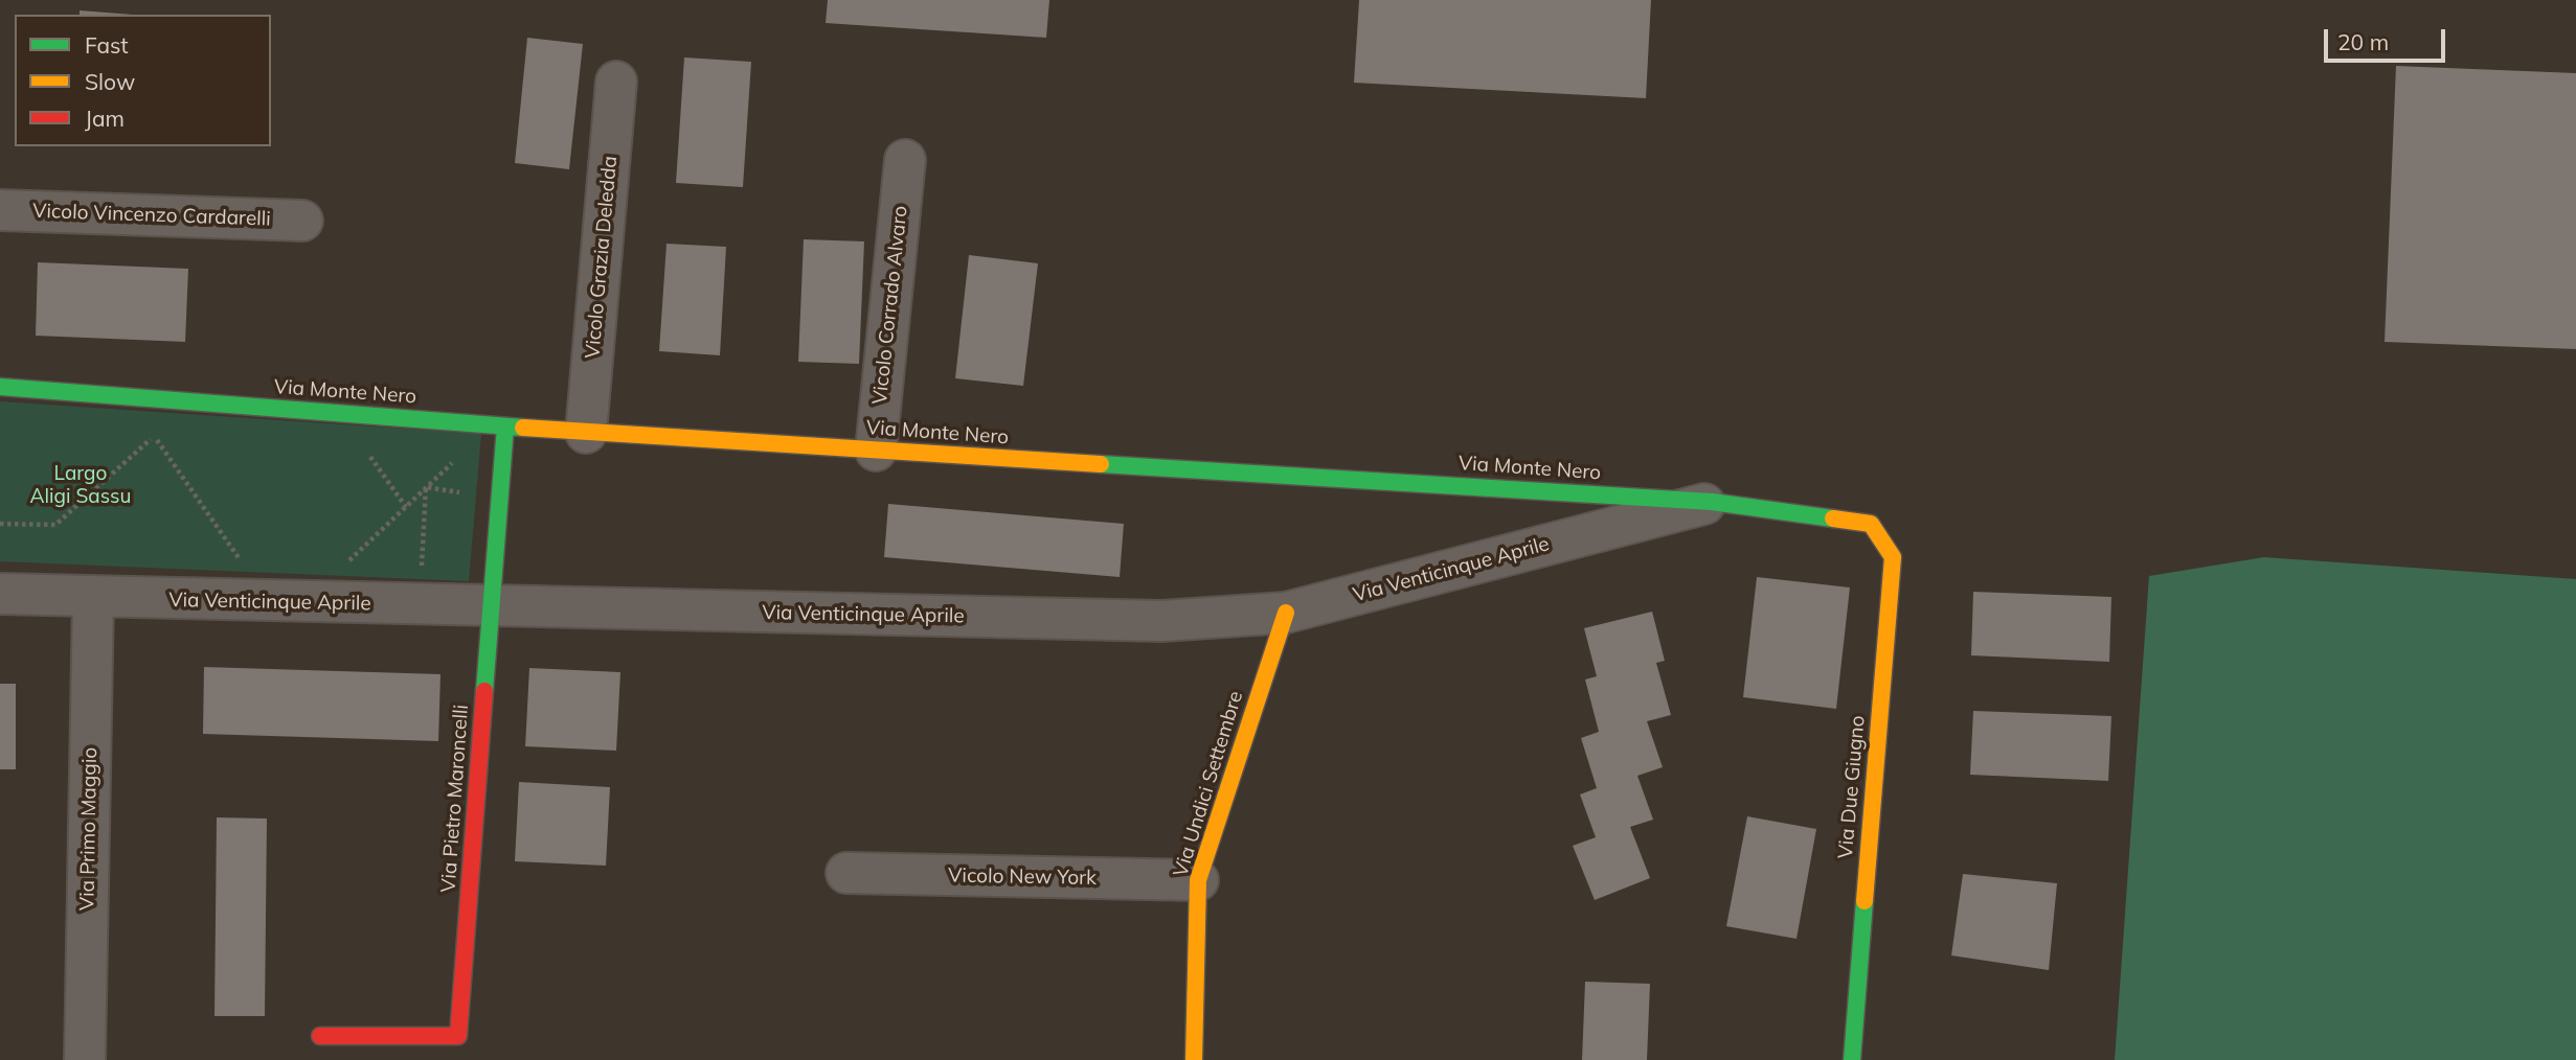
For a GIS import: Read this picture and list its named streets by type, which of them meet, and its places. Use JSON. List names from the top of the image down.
{
  "streets": {
    "street": [
      "Vicolo Vincenzo Cardarelli",
      "Vicolo Grazia Deledda",
      "Vicolo Corrado Alvaro",
      "Via Monte Nero",
      "Via Venticinque Aprile",
      "Via Undici Settembre",
      "Via Due Giugno",
      "Via Pietro Maroncelli",
      "Via Primo Maggio",
      "Vicolo New York"
    ]
  },
  "crossings": [
    ["Vicolo Grazia Deledda", "Via Monte Nero"],
    ["Vicolo Corrado Alvaro", "Via Monte Nero"],
    ["Via Monte Nero", "Via Venticinque Aprile"],
    ["Via Monte Nero", "Via Due Giugno"],
    ["Via Monte Nero", "Via Pietro Maroncelli"],
    ["Via Venticinque Aprile", "Via Undici Settembre"],
    ["Via Venticinque Aprile", "Via Pietro Maroncelli"],
    ["Via Venticinque Aprile", "Via Primo Maggio"],
    ["Via Undici Settembre", "Vicolo New York"]
  ],
  "parks": ["Largo Aligi Sassu"],
  "legend": ["Fast", "Slow", "Jam"],
  "scale_bar": "20 m"
}
